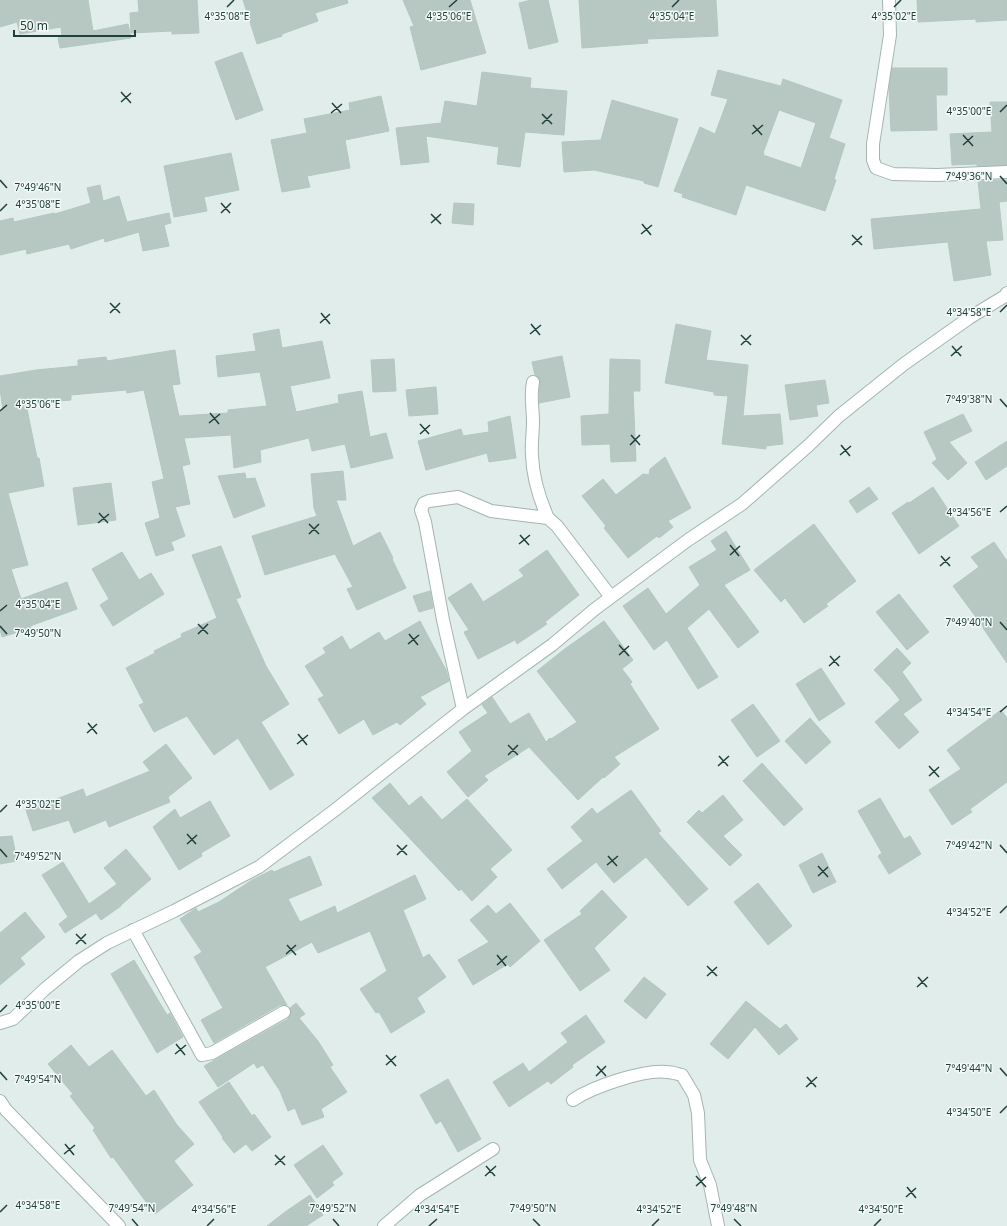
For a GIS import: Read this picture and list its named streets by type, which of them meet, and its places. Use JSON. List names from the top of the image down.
{
  "scale_bar": "50 m",
  "coordinates": [
    "4°35'08\"E",
    "4°35'06\"E",
    "4°35'04\"E",
    "4°35'02\"E",
    "4°35'00\"E",
    "7°49'36\"N",
    "7°49'46\"N",
    "4°34'58\"E",
    "7°49'38\"N",
    "4°34'56\"E",
    "7°49'40\"N",
    "7°49'50\"N",
    "4°34'54\"E",
    "7°49'42\"N",
    "7°49'52\"N",
    "4°34'52\"E",
    "7°49'44\"N",
    "7°49'54\"N",
    "4°34'50\"E",
    "7°49'48\"N"
  ]
}
